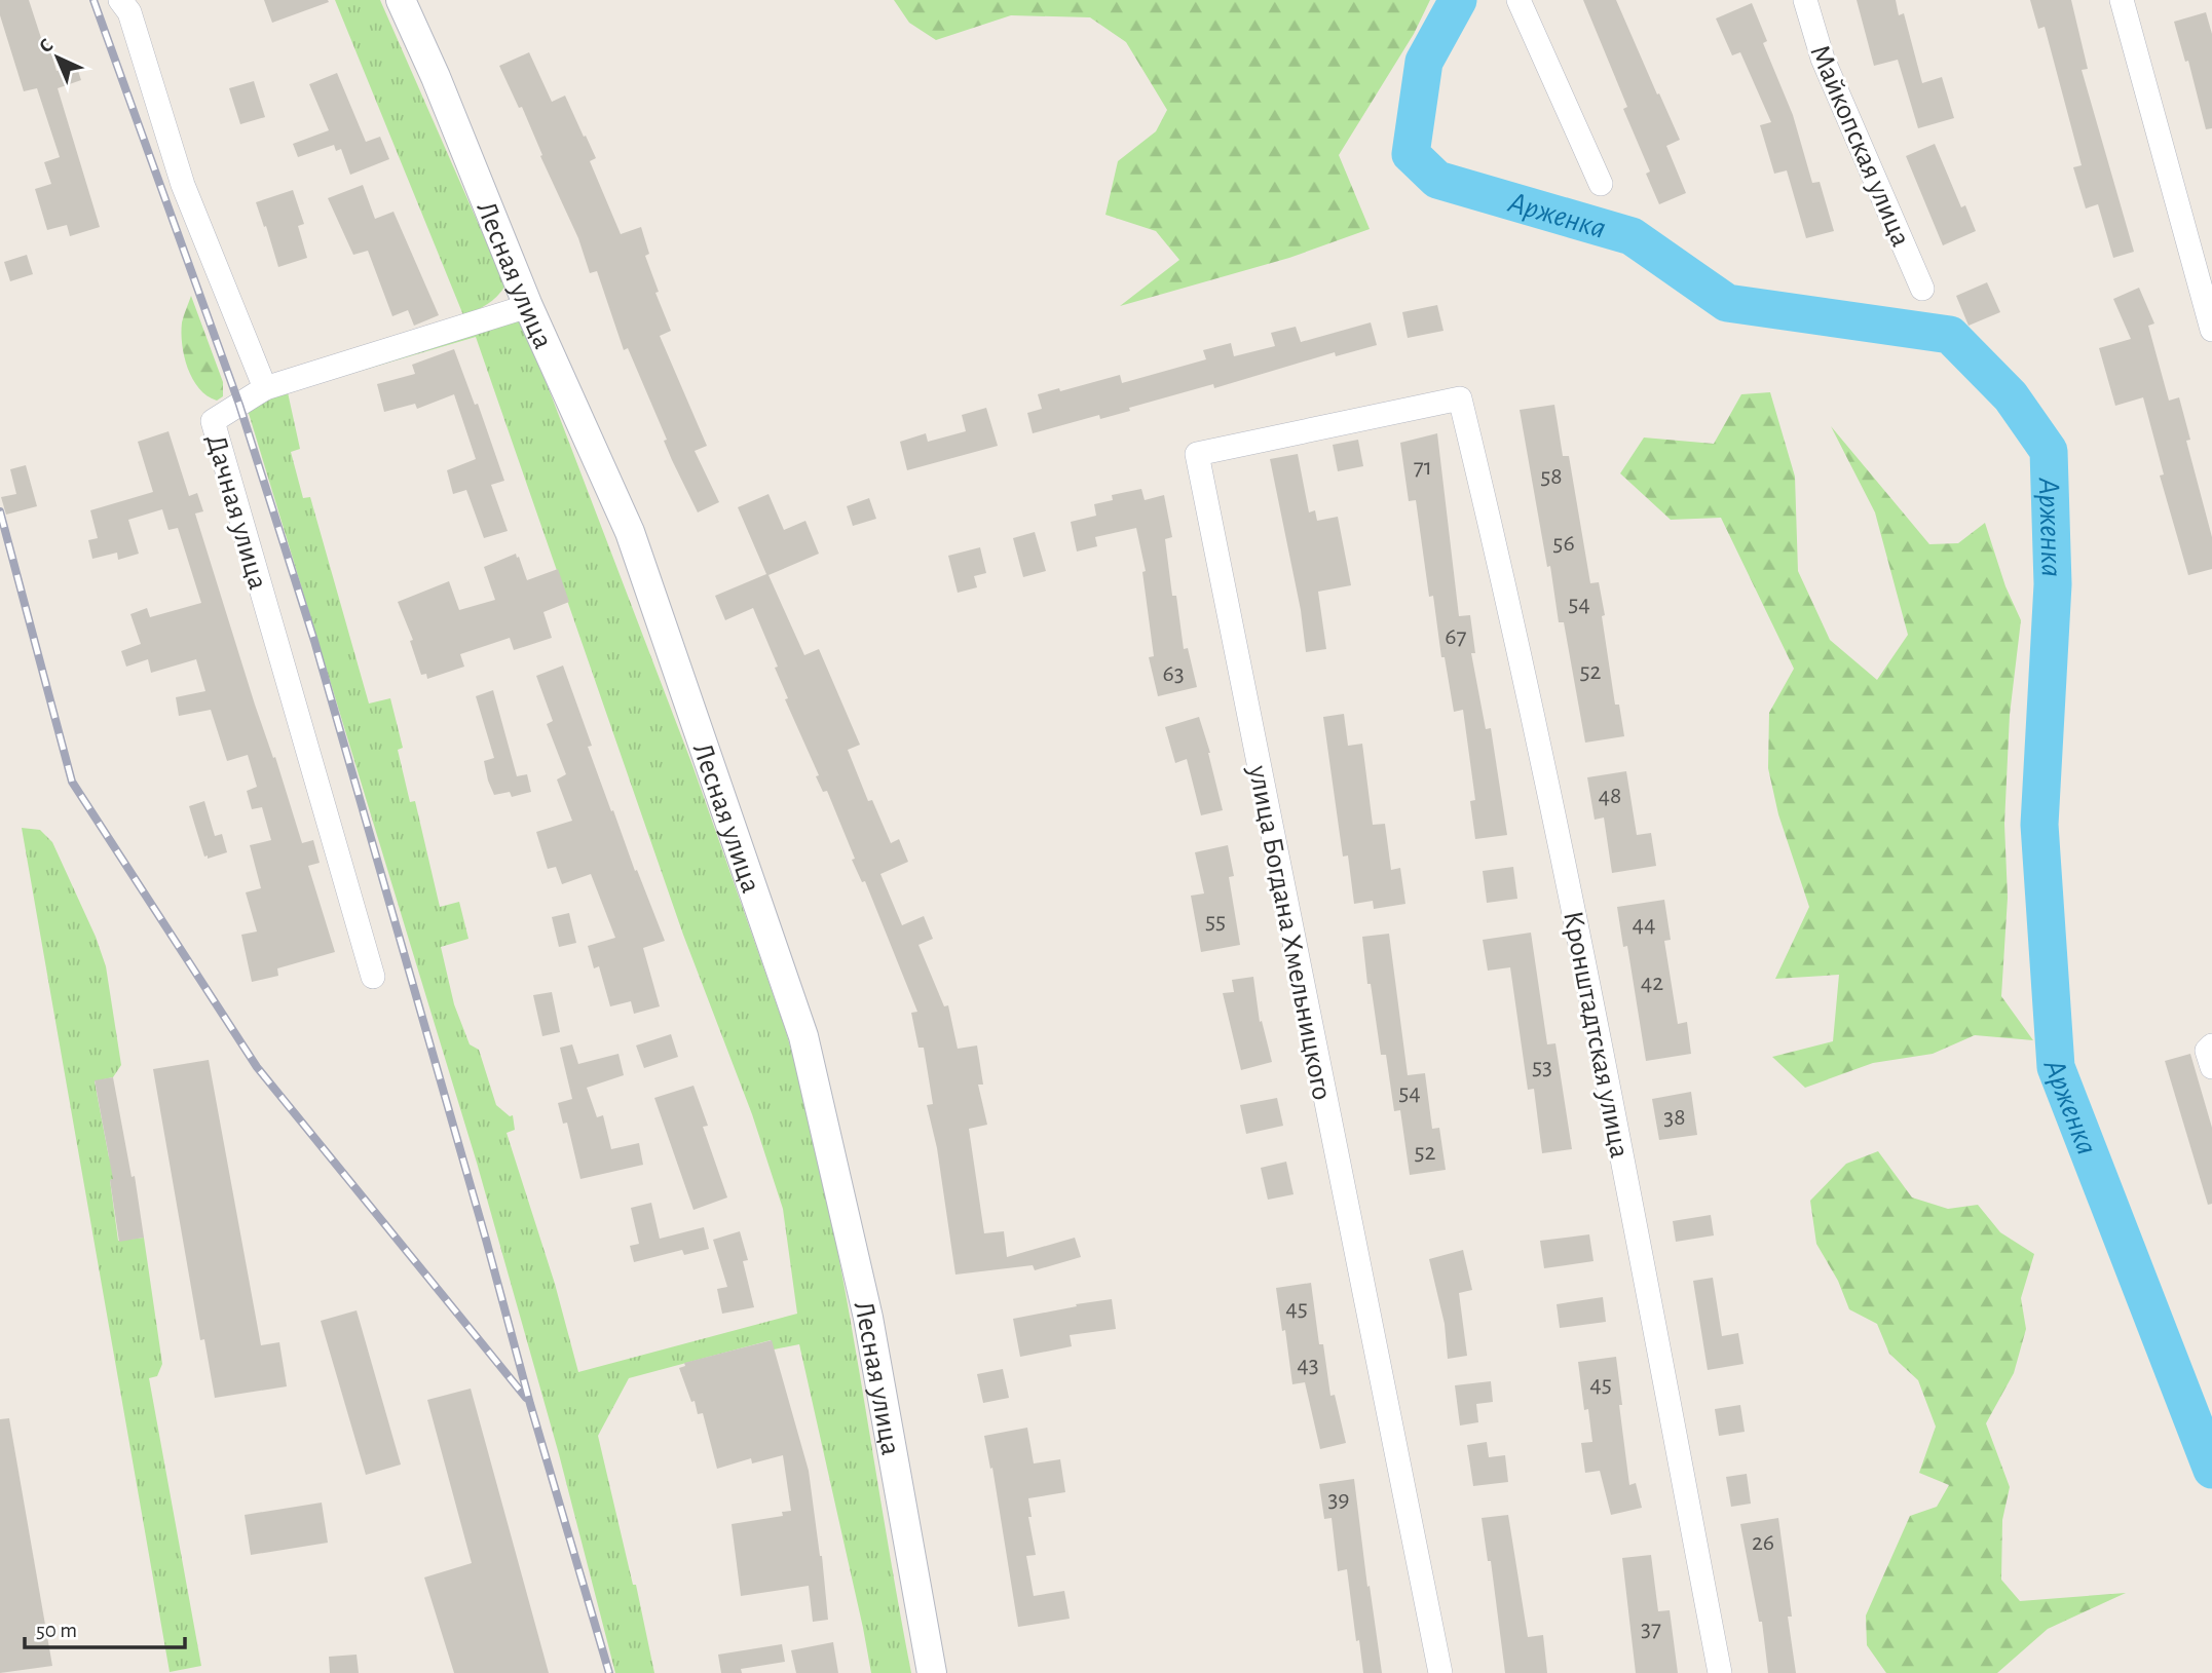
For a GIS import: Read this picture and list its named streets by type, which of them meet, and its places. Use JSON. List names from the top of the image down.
{
  "streets": {
    "street": [
      "Майкопская улица",
      "Лесная улица",
      "Дачная улица",
      "улица Богдана Хмельницкого",
      "Кронштадтская улица"
    ]
  },
  "crossings": [
    ["улица Богдана Хмельницкого", "Кронштадтская улица"]
  ],
  "water": ["Арженка"],
  "house_numbers": [
    "71",
    "58",
    "56",
    "54",
    "67",
    "52",
    "63",
    "48",
    "55",
    "44",
    "42",
    "53",
    "54",
    "38",
    "52",
    "45",
    "43",
    "45",
    "39",
    "26",
    "37"
  ],
  "scale_bar": "50 m",
  "north": "top left"
}
